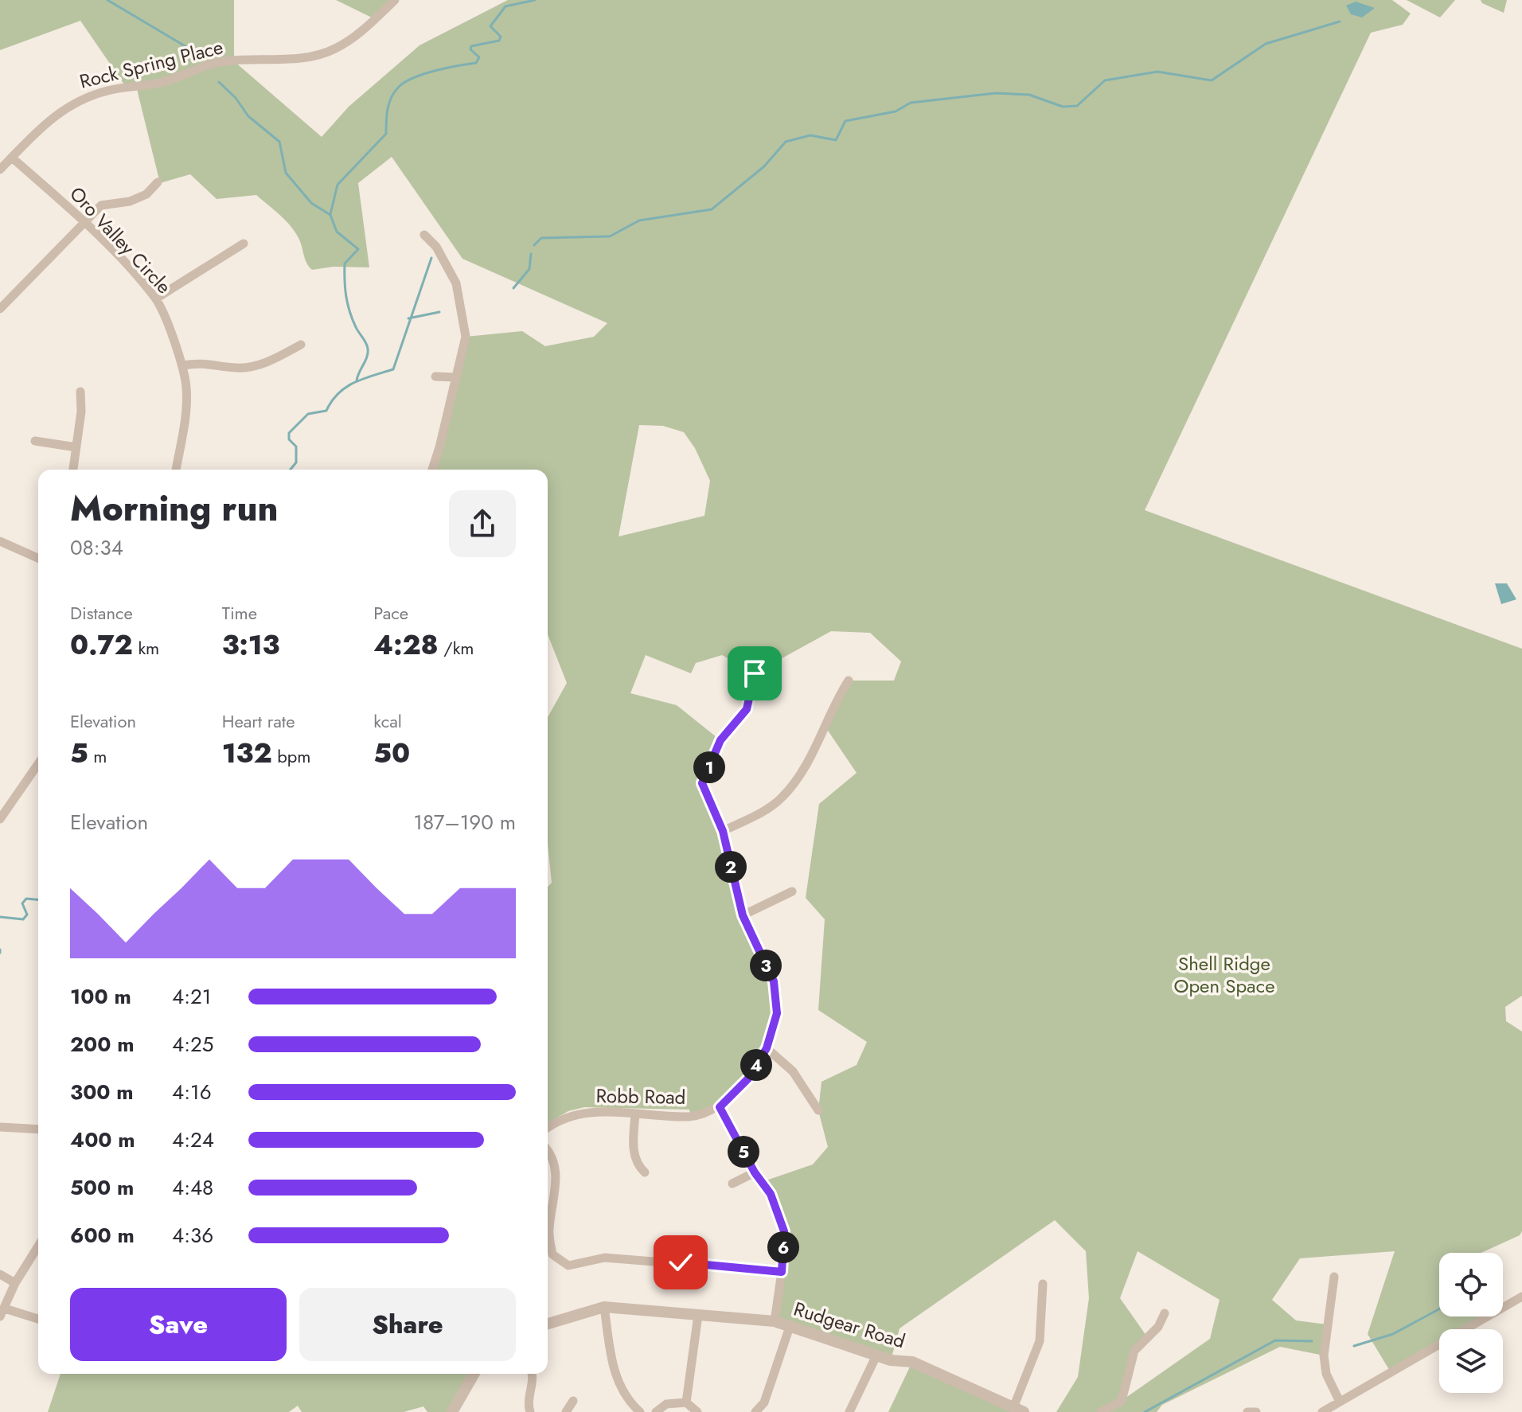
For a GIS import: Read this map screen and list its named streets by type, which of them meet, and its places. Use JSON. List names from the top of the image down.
{
  "streets": {
    "street": [
      "Rock Spring Place",
      "Oro Valley Circle",
      "Robb Road",
      "Rudgear Road"
    ]
  },
  "crossings": [
    ["Rock Spring Place", "Oro Valley Circle"]
  ],
  "parks": ["Shell Ridge Open Space"],
  "page": {
    "heading": ["Morning run", "08:34"],
    "stats": [
      ["Distance", "0.72 km"],
      ["Time", "3:13"],
      ["Pace", "4:28 /km"],
      ["Elevation", "5 m"],
      ["Heart rate", "132 bpm"],
      ["kcal", "50"]
    ],
    "pins": [
      "1",
      "2",
      "3",
      "4",
      "5",
      "6"
    ],
    "chart": ["Elevation", "187–190 m"],
    "list": [
      {
        "name": "100 m",
        "note": "4:21"
      },
      {
        "name": "200 m",
        "note": "4:25"
      },
      {
        "name": "300 m",
        "note": "4:16"
      },
      {
        "name": "400 m",
        "note": "4:24"
      },
      {
        "name": "500 m",
        "note": "4:48"
      },
      {
        "name": "600 m",
        "note": "4:36"
      }
    ],
    "buttons": ["Save", "Share"]
  }
}
